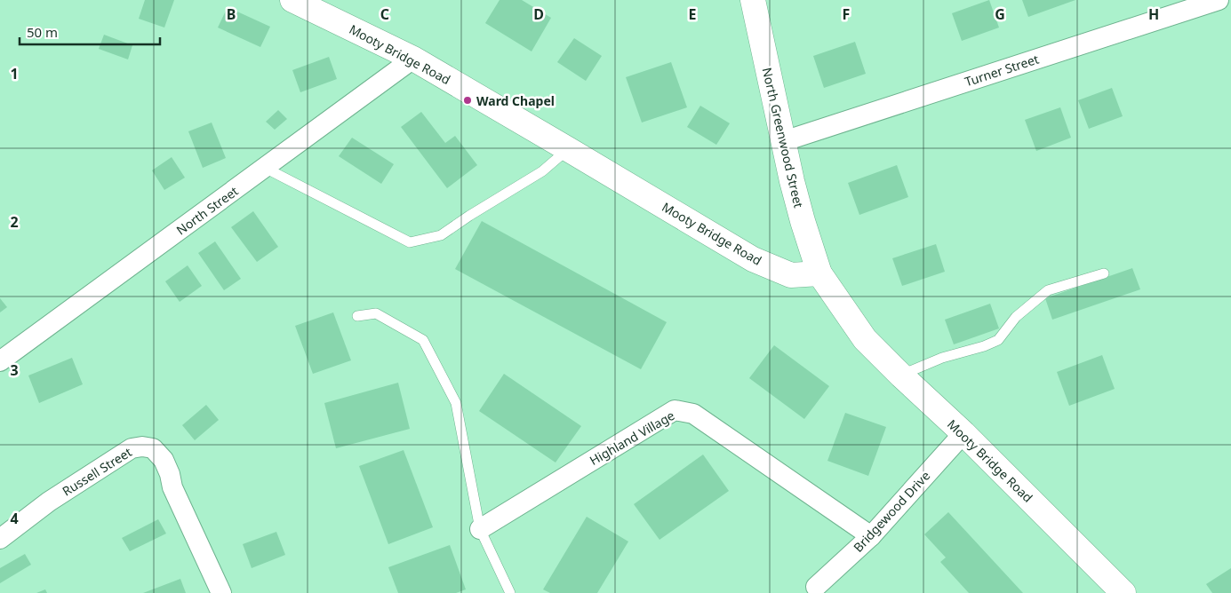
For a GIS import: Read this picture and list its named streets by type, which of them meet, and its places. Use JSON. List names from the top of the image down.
{
  "streets": {
    "main road": ["Mooty Bridge Road", "North Greenwood Street"],
    "street": [
      "Turner Street",
      "North Street",
      "Highland Village",
      "Russell Street",
      "Bridgewood Drive"
    ]
  },
  "crossings": [
    ["Mooty Bridge Road", "North Greenwood Street"],
    ["Mooty Bridge Road", "North Street"],
    ["Mooty Bridge Road", "Bridgewood Drive"],
    ["Turner Street", "North Greenwood Street"],
    ["Highland Village", "Bridgewood Drive"]
  ],
  "places": ["Ward Chapel"],
  "scale_bar": "50 m",
  "grid": {
    "columns": [
      "B",
      "C",
      "D",
      "E",
      "F",
      "G",
      "H"
    ],
    "rows": [
      "1",
      "2",
      "3",
      "4"
    ]
  }
}
